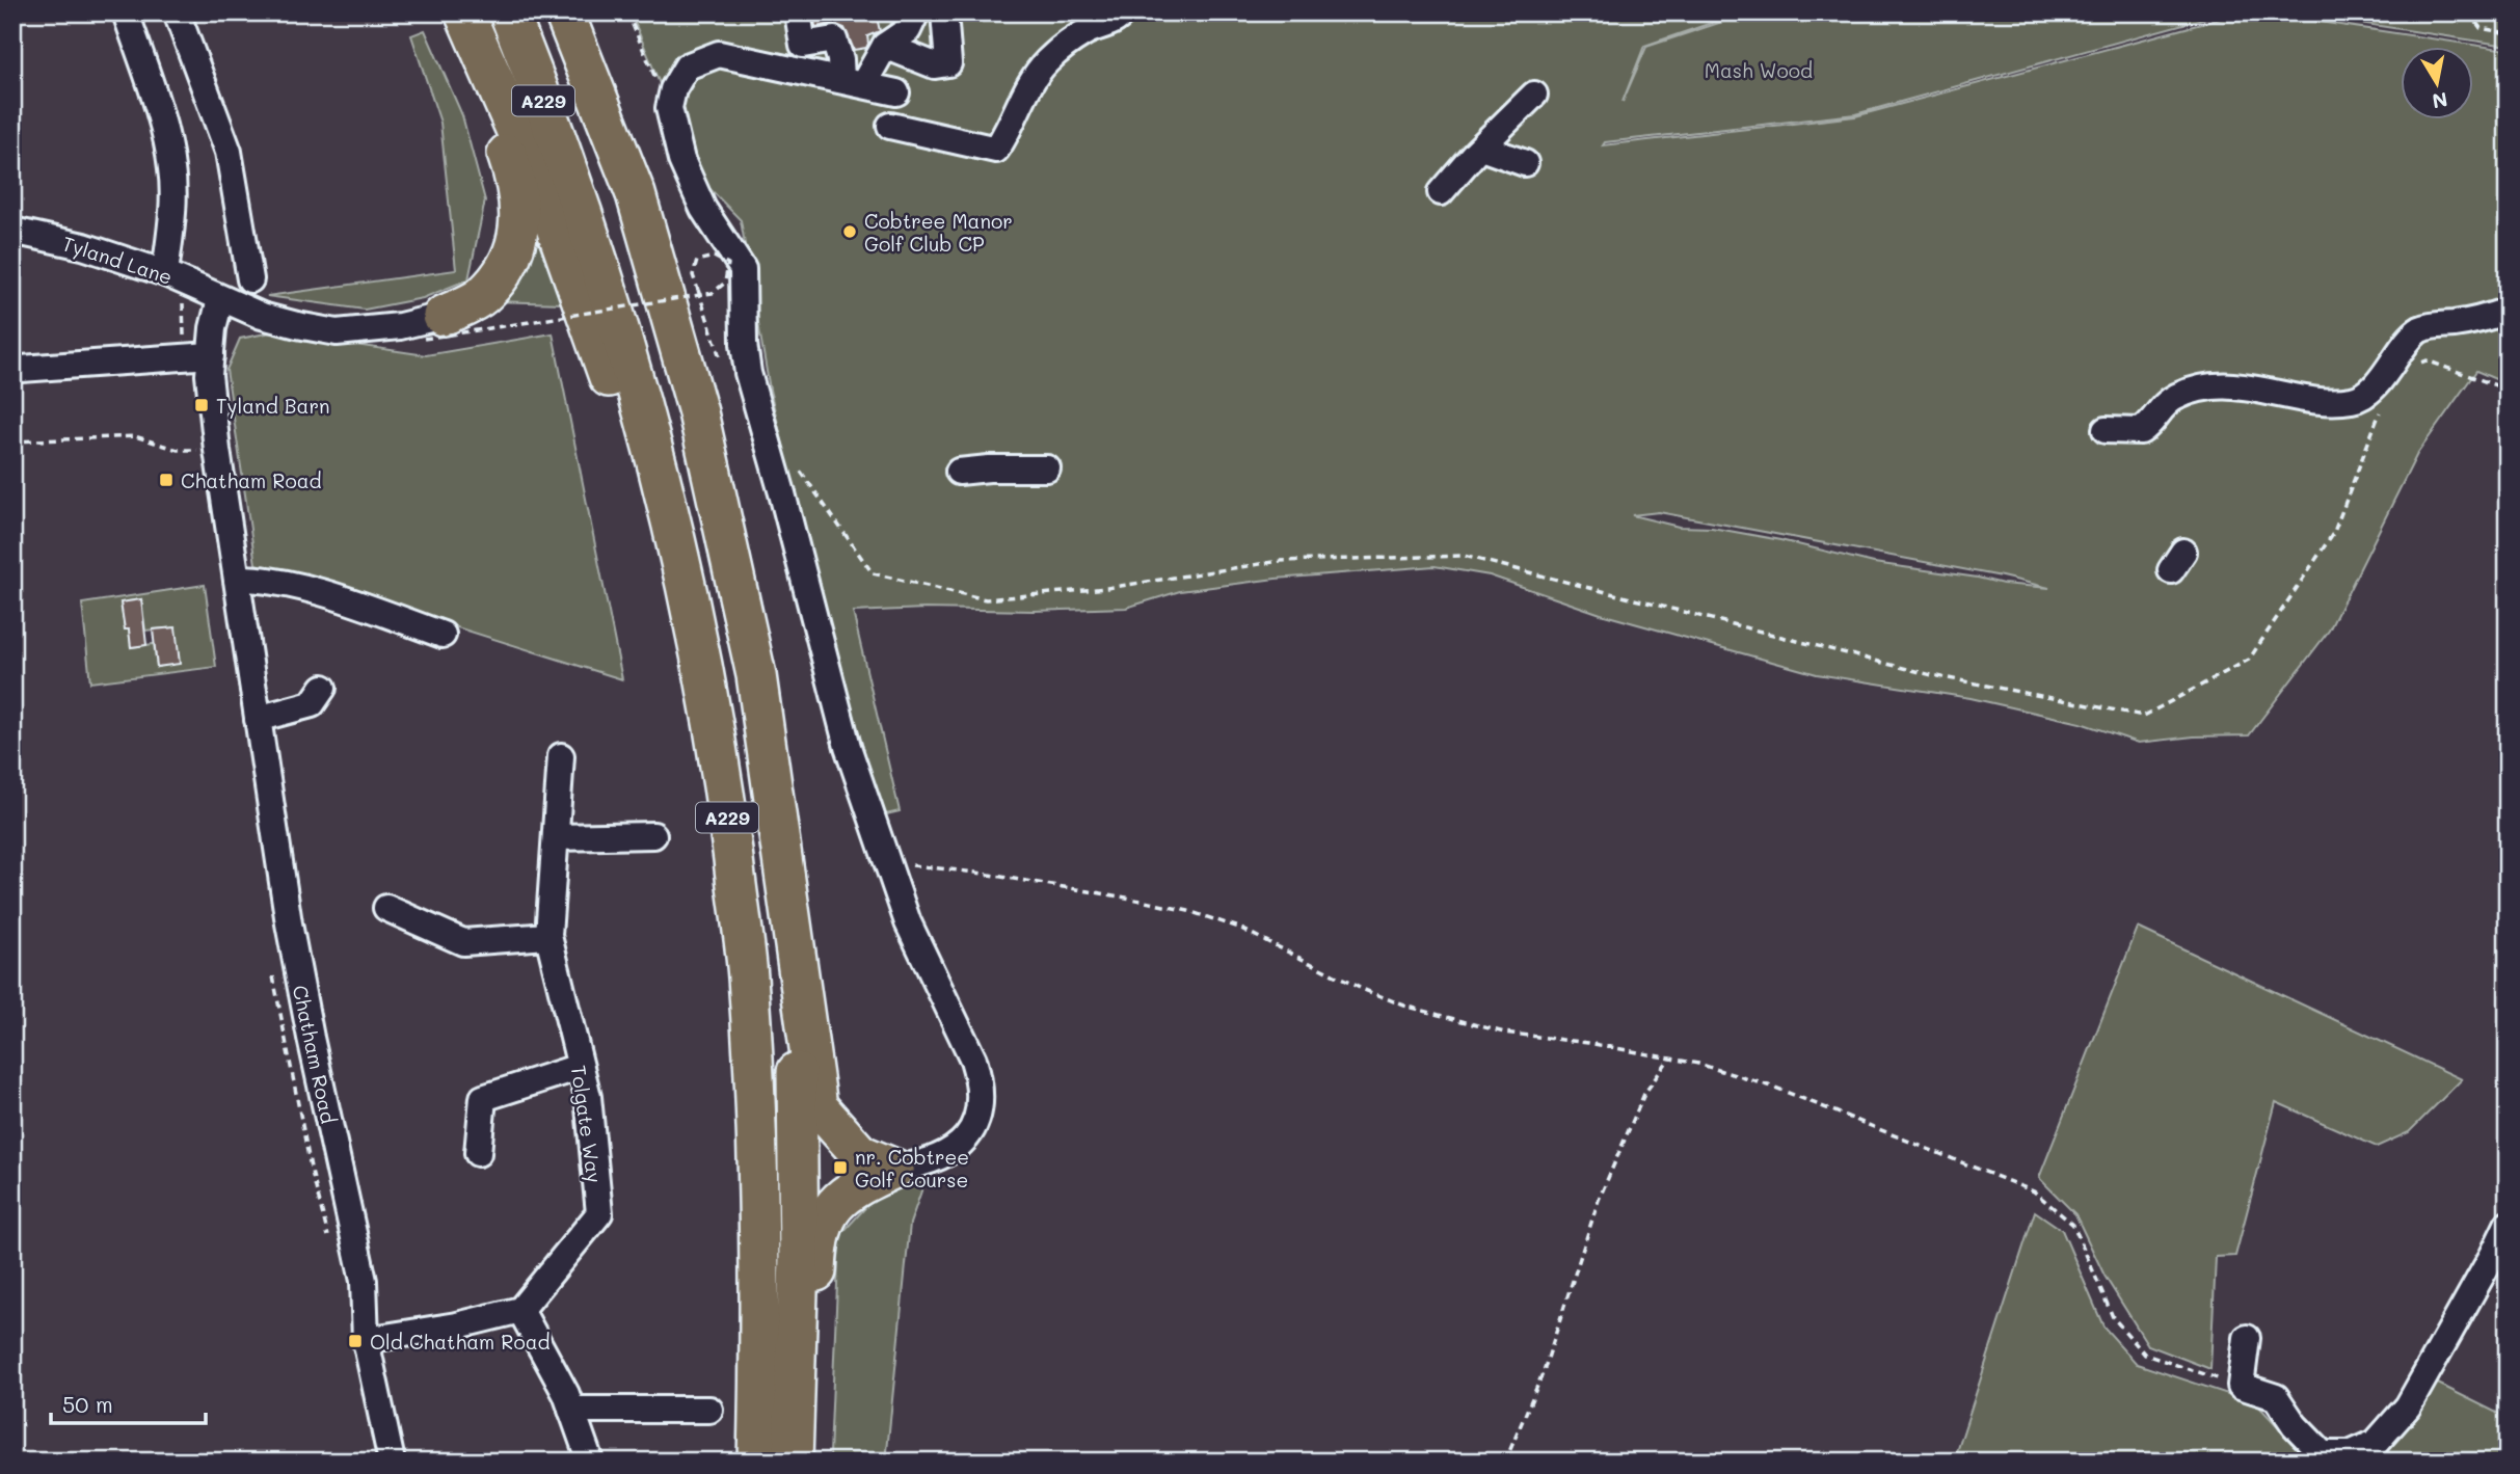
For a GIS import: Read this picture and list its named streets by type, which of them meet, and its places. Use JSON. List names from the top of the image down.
{
  "streets": {
    "highway": ["A229"],
    "street": ["Tyland Lane", "Chatham Road", "Tolgate Way"]
  },
  "crossings": [
    ["Tyland Lane", "Chatham Road"]
  ],
  "parks": ["Mash Wood"],
  "places": {
    "other": ["Cobtree Manor Golf Club CP"],
    "transit": [
      "Tyland Barn",
      "Chatham Road",
      "nr. Cobtree Golf Course",
      "Old Chatham Road"
    ]
  },
  "scale_bar": "50 m",
  "north": "bottom"
}
